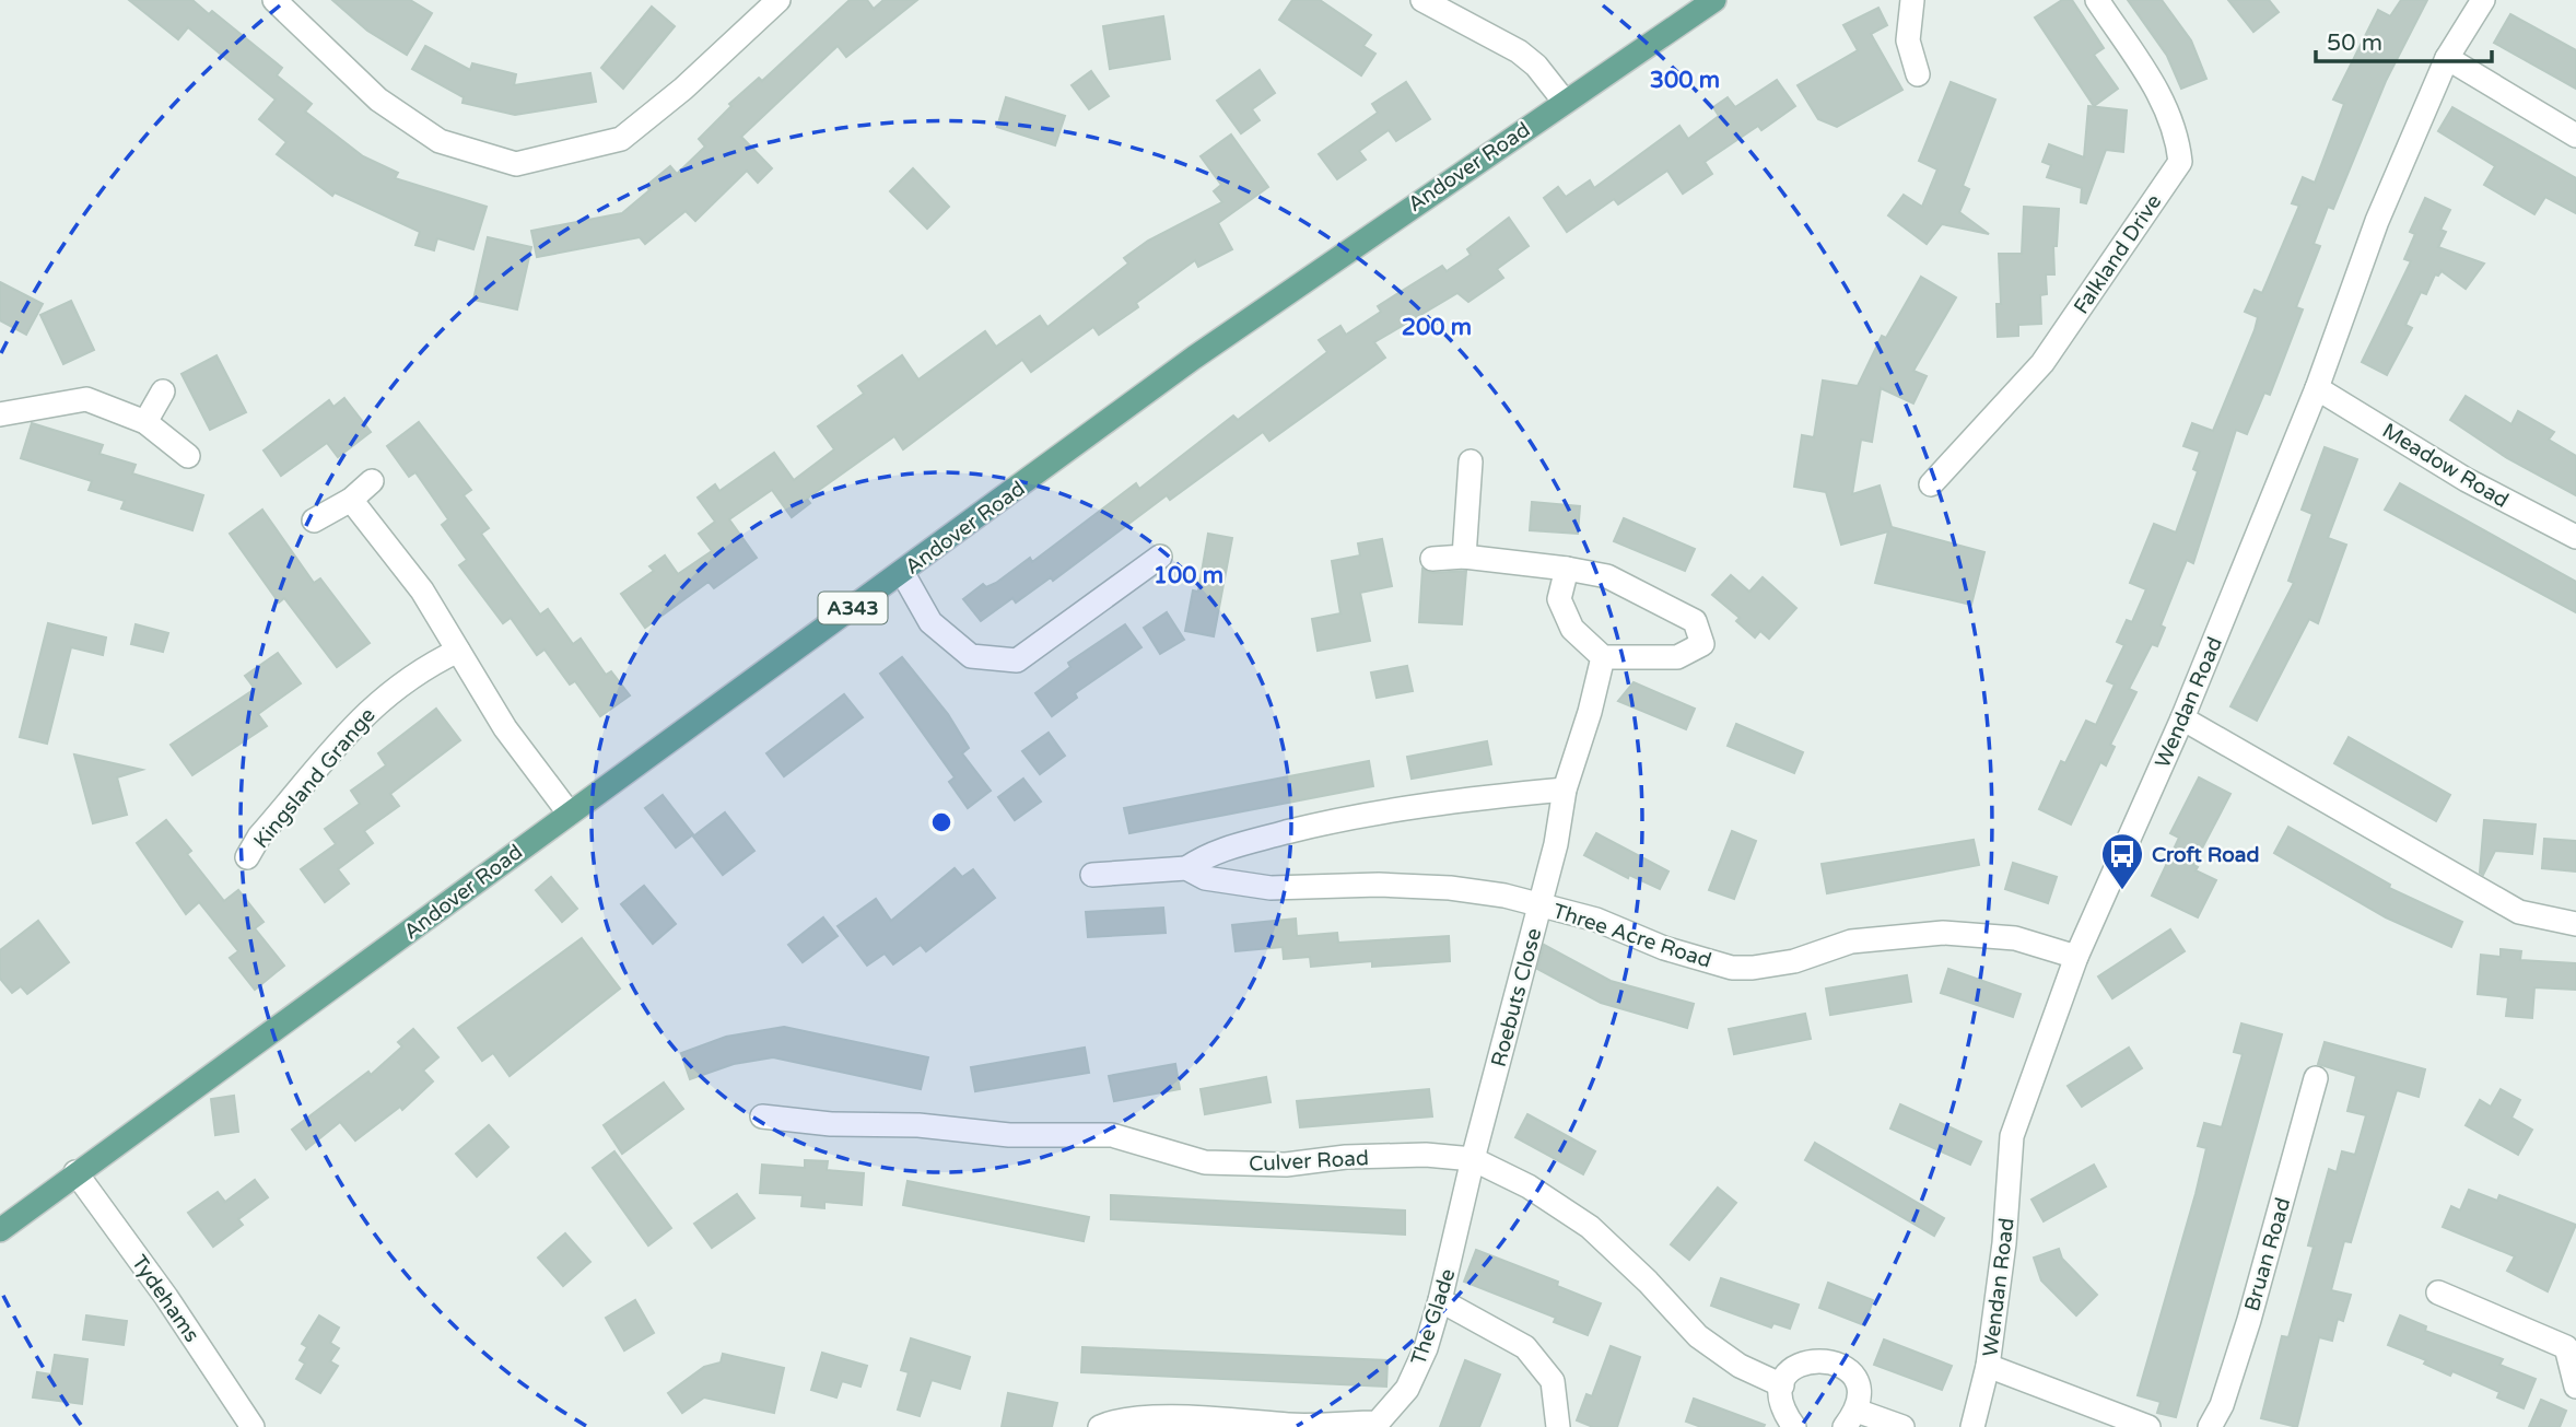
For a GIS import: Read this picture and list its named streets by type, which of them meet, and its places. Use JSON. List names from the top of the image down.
{
  "streets": {
    "main road": ["Andover Road", "A343"],
    "street": [
      "Falkland Drive",
      "Meadow Road",
      "Wendan Road",
      "Kingsland Grange",
      "Three Acre Road",
      "Roebuts Close",
      "Culver Road",
      "Bruan Road",
      "Tydehams",
      "The Glade"
    ]
  },
  "crossings": [
    ["Andover Road", "Tydehams"],
    ["Meadow Road", "Wendan Road"],
    ["Wendan Road", "Three Acre Road"],
    ["Three Acre Road", "Roebuts Close"],
    ["Roebuts Close", "Culver Road"],
    ["Roebuts Close", "The Glade"],
    ["Culver Road", "The Glade"]
  ],
  "places": {
    "bus stop": ["Croft Road"]
  },
  "scale_bar": "50 m",
  "rings": ["300 m", "200 m", "100 m"]
}
